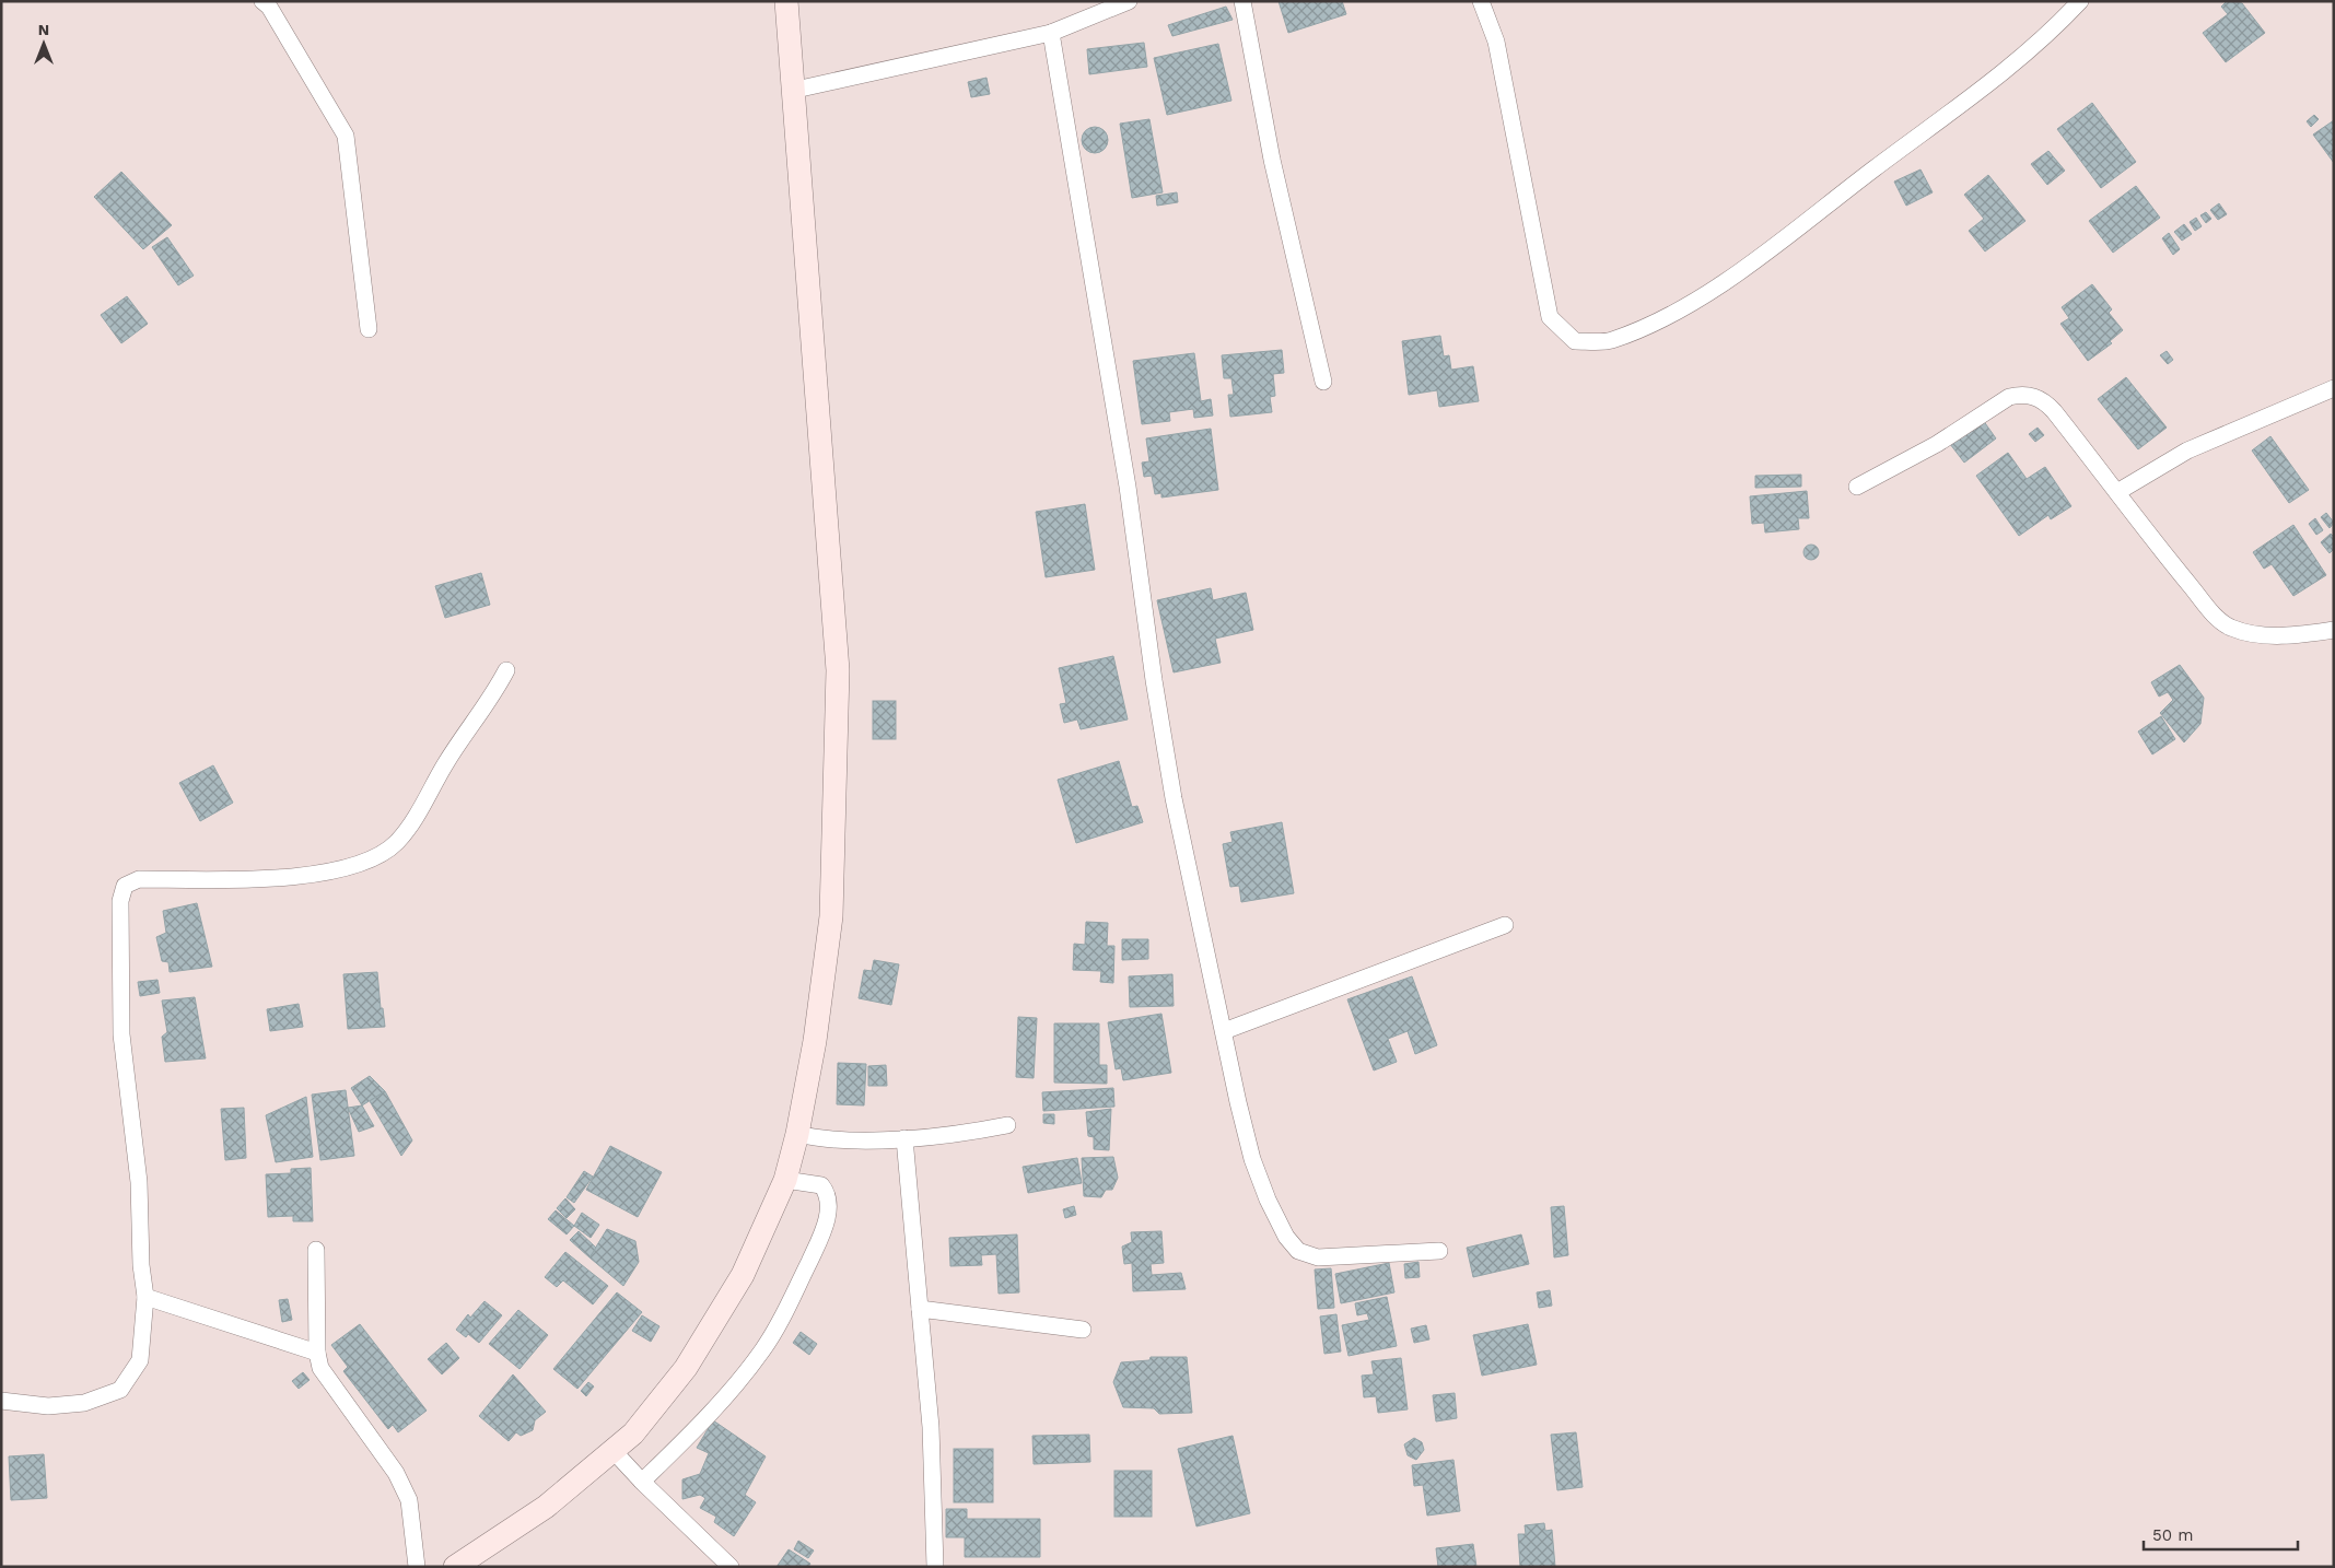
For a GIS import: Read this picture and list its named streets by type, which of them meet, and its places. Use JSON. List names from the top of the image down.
{
  "scale_bar": "50 m",
  "north": "top"
}
